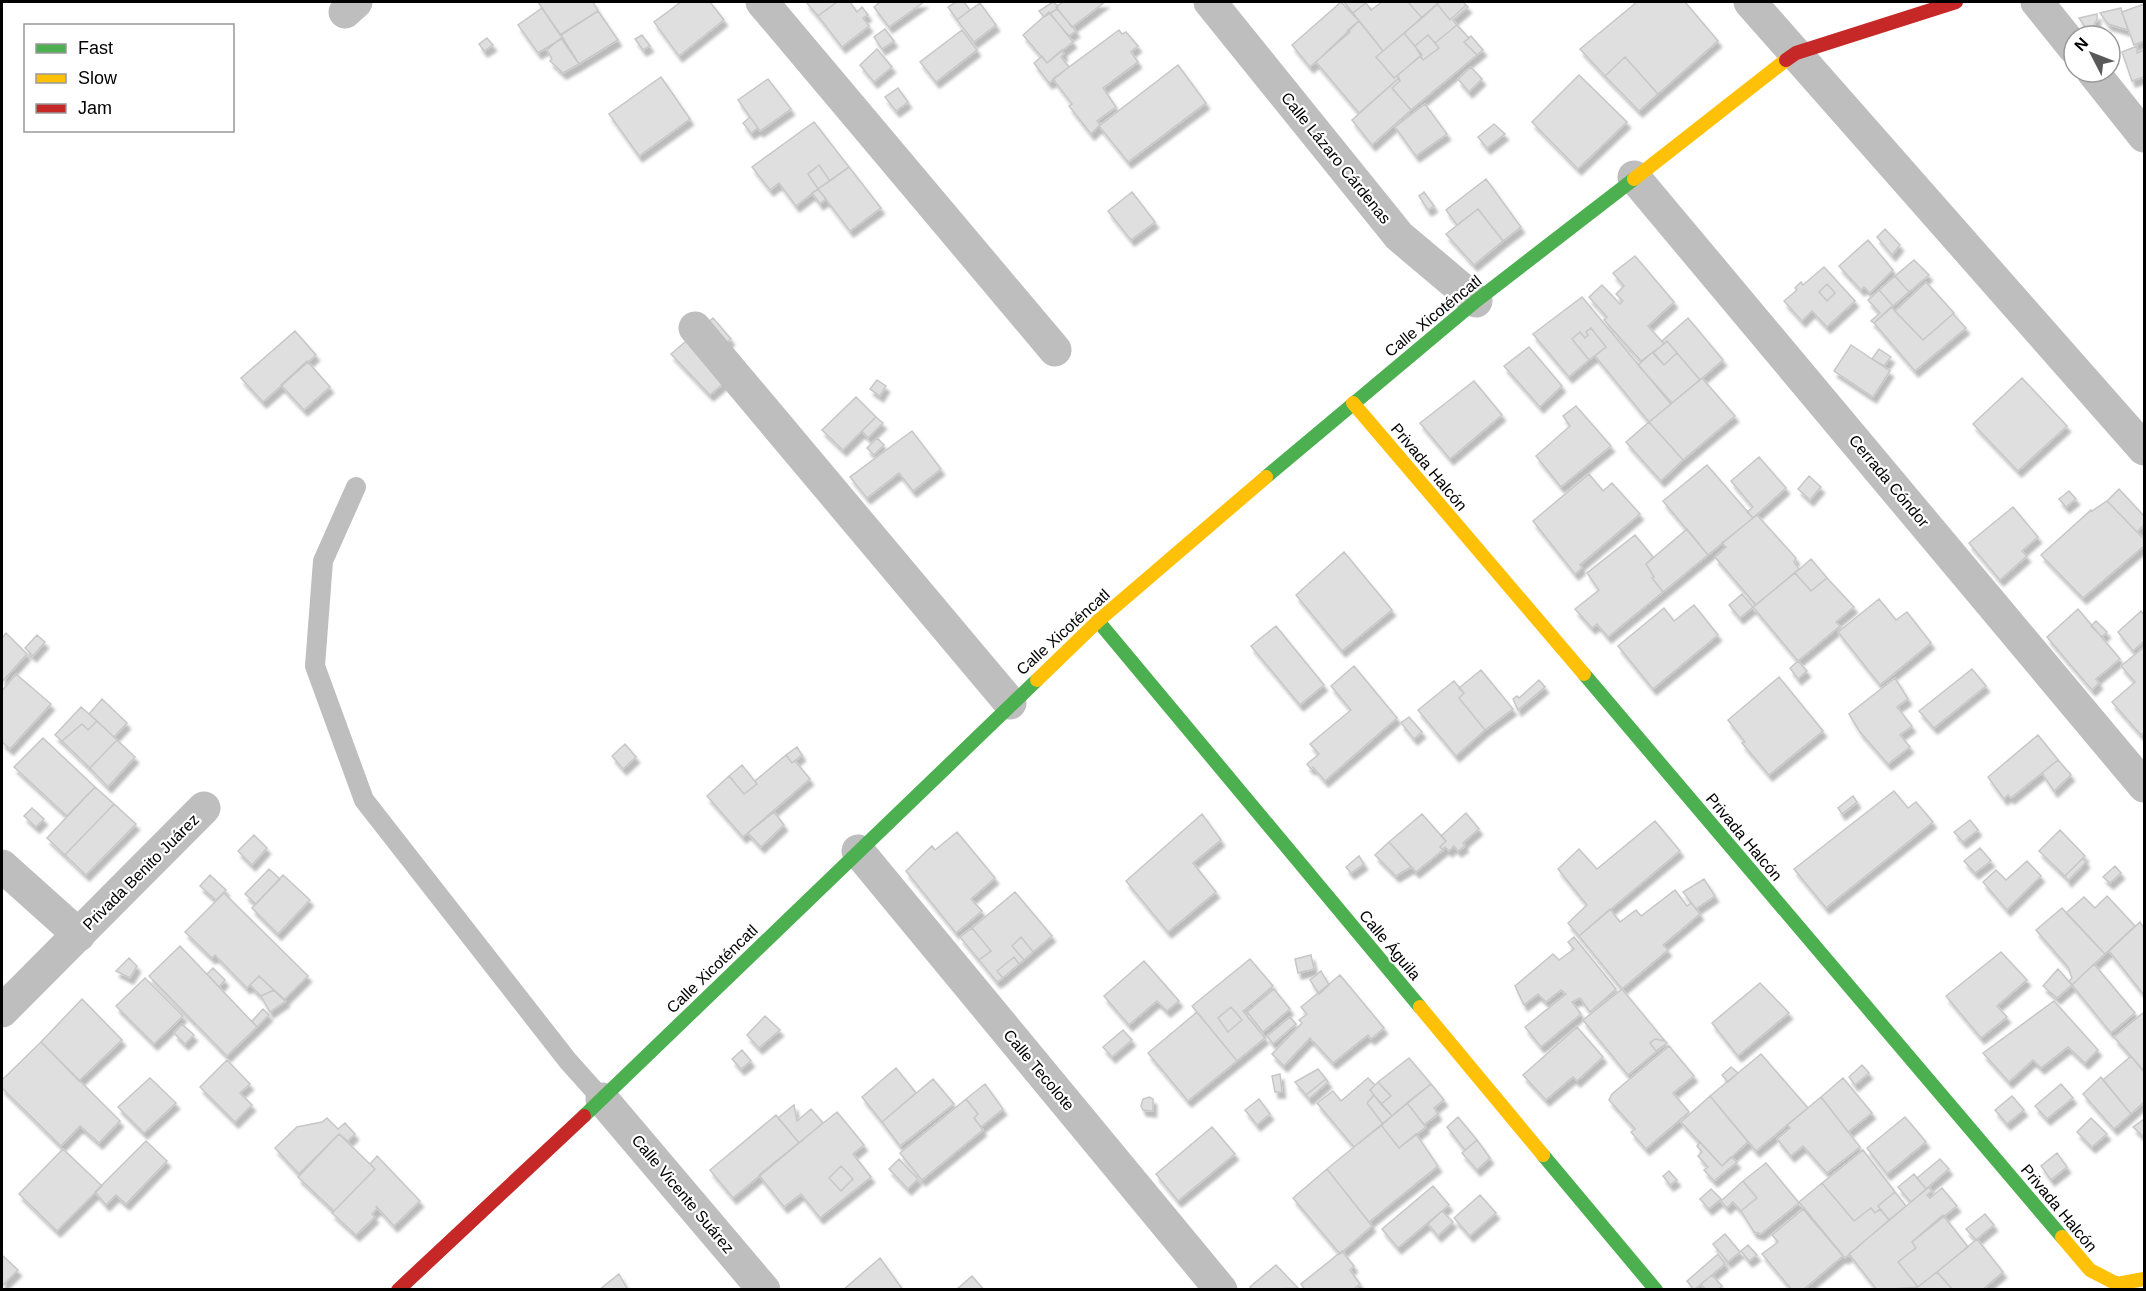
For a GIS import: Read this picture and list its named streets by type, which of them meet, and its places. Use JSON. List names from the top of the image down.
{
  "streets": {
    "main road": ["Calle Xicoténcatl", "Privada Halcón", "Calle Águila"],
    "street": [
      "Calle Lázaro Cárdenas",
      "Cerrada Cóndor",
      "Privada Benito Juárez",
      "Calle Tecolote",
      "Calle Vicente Suárez"
    ]
  },
  "crossings": [
    ["Calle Lázaro Cárdenas", "Calle Xicoténcatl"],
    ["Calle Xicoténcatl", "Privada Halcón"],
    ["Calle Xicoténcatl", "Cerrada Cóndor"],
    ["Calle Xicoténcatl", "Calle Águila"],
    ["Calle Xicoténcatl", "Calle Tecolote"],
    ["Calle Xicoténcatl", "Calle Vicente Suárez"]
  ],
  "legend": ["Fast", "Slow", "Jam"],
  "north": "top left"
}
